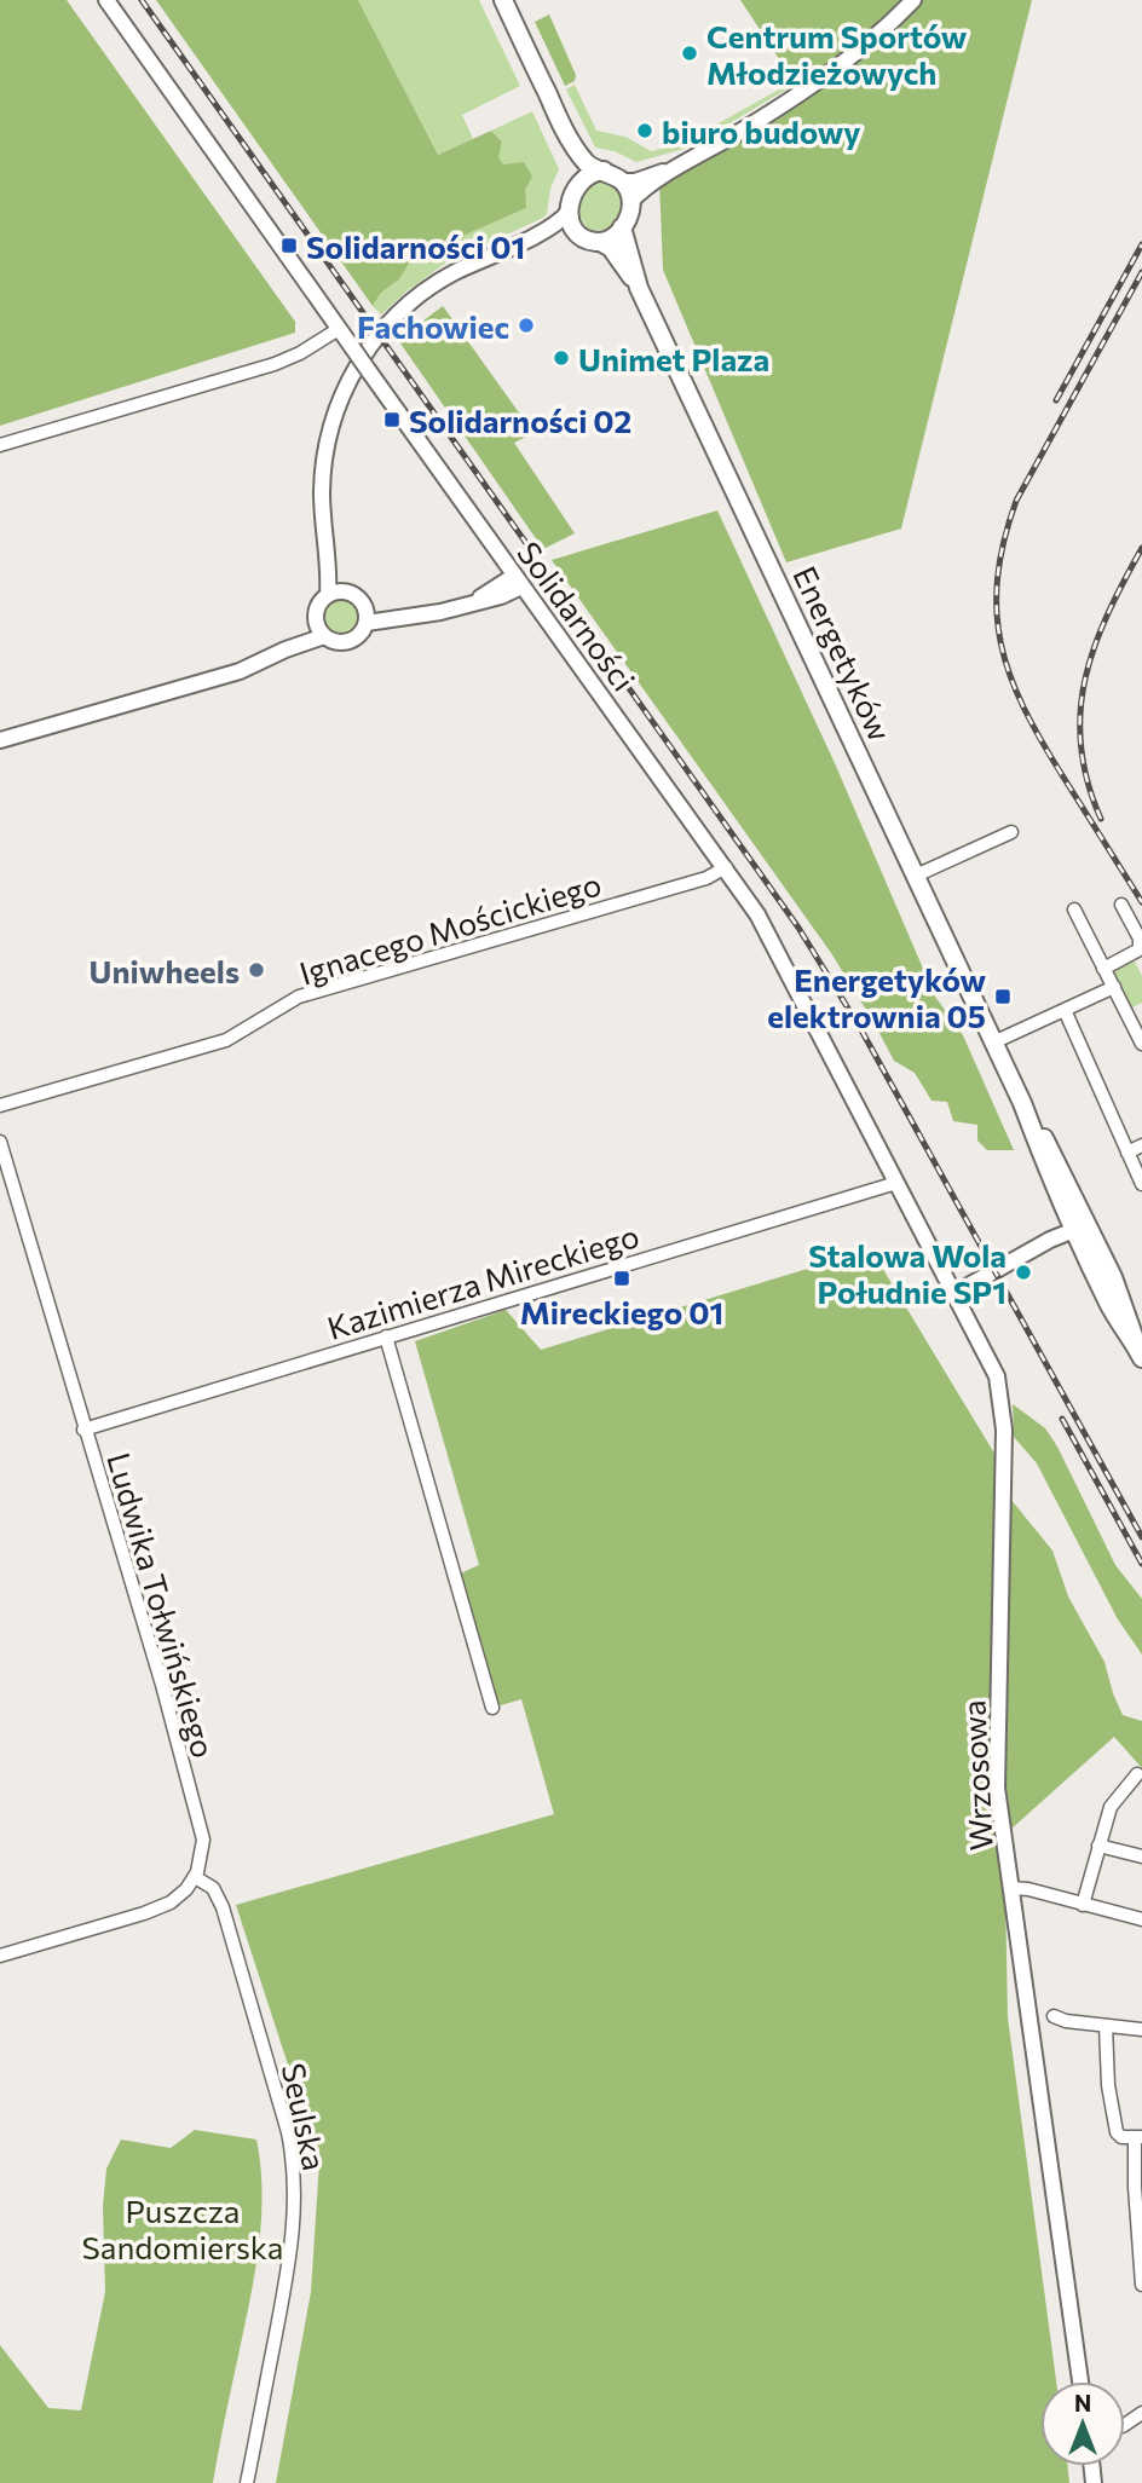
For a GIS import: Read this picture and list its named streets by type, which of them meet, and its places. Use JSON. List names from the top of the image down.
{
  "streets": {
    "main road": ["Energetyków"],
    "street": [
      "Solidarności",
      "Ignacego Mościckiego",
      "Kazimierza Mireckiego",
      "Ludwika Tołwińskiego",
      "Wrzosowa",
      "Seulska"
    ]
  },
  "crossings": [
    ["Solidarności", "Ignacego Mościckiego"],
    ["Solidarności", "Kazimierza Mireckiego"],
    ["Solidarności", "Wrzosowa"],
    ["Kazimierza Mireckiego", "Ludwika Tołwińskiego"],
    ["Ludwika Tołwińskiego", "Seulska"]
  ],
  "parks": ["Puszcza Sandomierska"],
  "places": {
    "other": [
      "Centrum Sportów Młodzieżowych",
      "biuro budowy",
      "Fachowiec",
      "Unimet Plaza",
      "Uniwheels",
      "Stalowa Wola Południe SP1"
    ],
    "transit": [
      "Solidarności 01",
      "Solidarności 02",
      "Energetyków elektrownia 05",
      "Mireckiego 01"
    ]
  },
  "north": "top"
}
